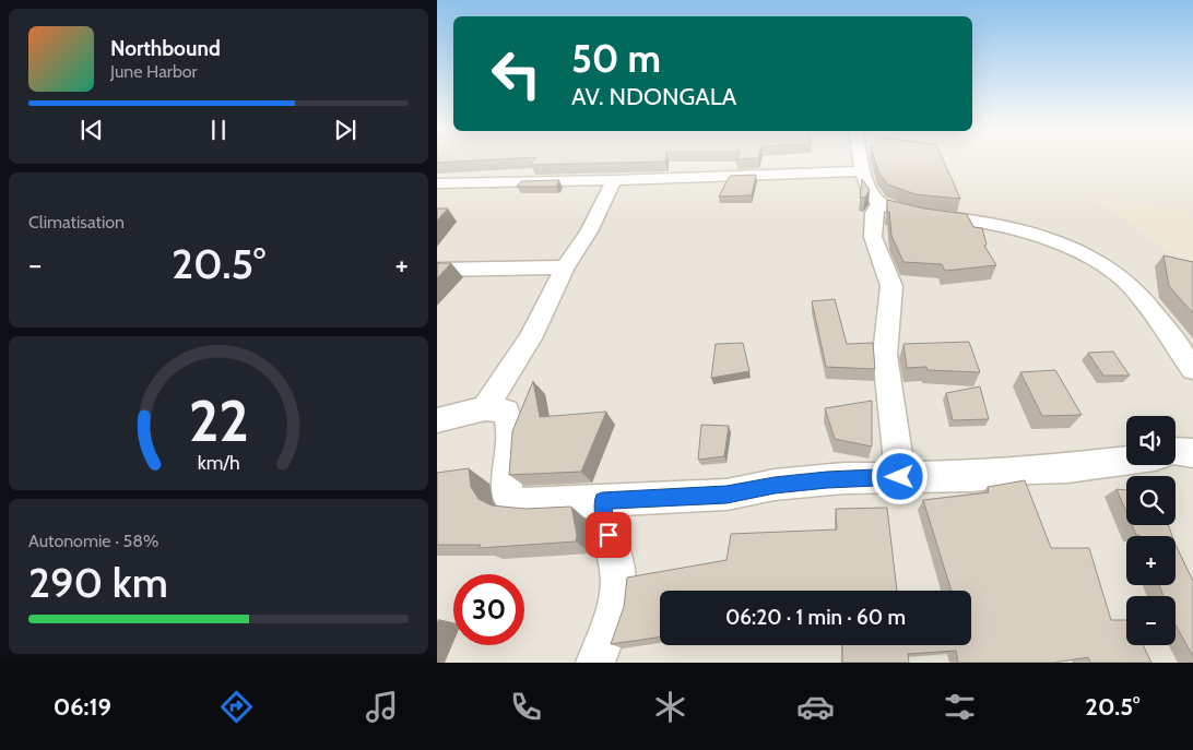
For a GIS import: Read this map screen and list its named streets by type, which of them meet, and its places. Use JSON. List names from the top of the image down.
{
  "page": {
    "turn": ["50 m", "AV. NDONGALA"],
    "song": ["Northbound", "June Harbor"],
    "tile": [
      "Climatisation",
      ["Autonomie · 58%", "290 km"]
    ],
    "heat": ["−", "20.5°", "+"],
    "map_buttons": ["+", "−"],
    "limit": "30",
    "trip": "06:20 · 1 min · 60 m",
    "tabs": ["06:19", "20.5°"],
    "gauge": ["22", "km/h"]
  }
}
